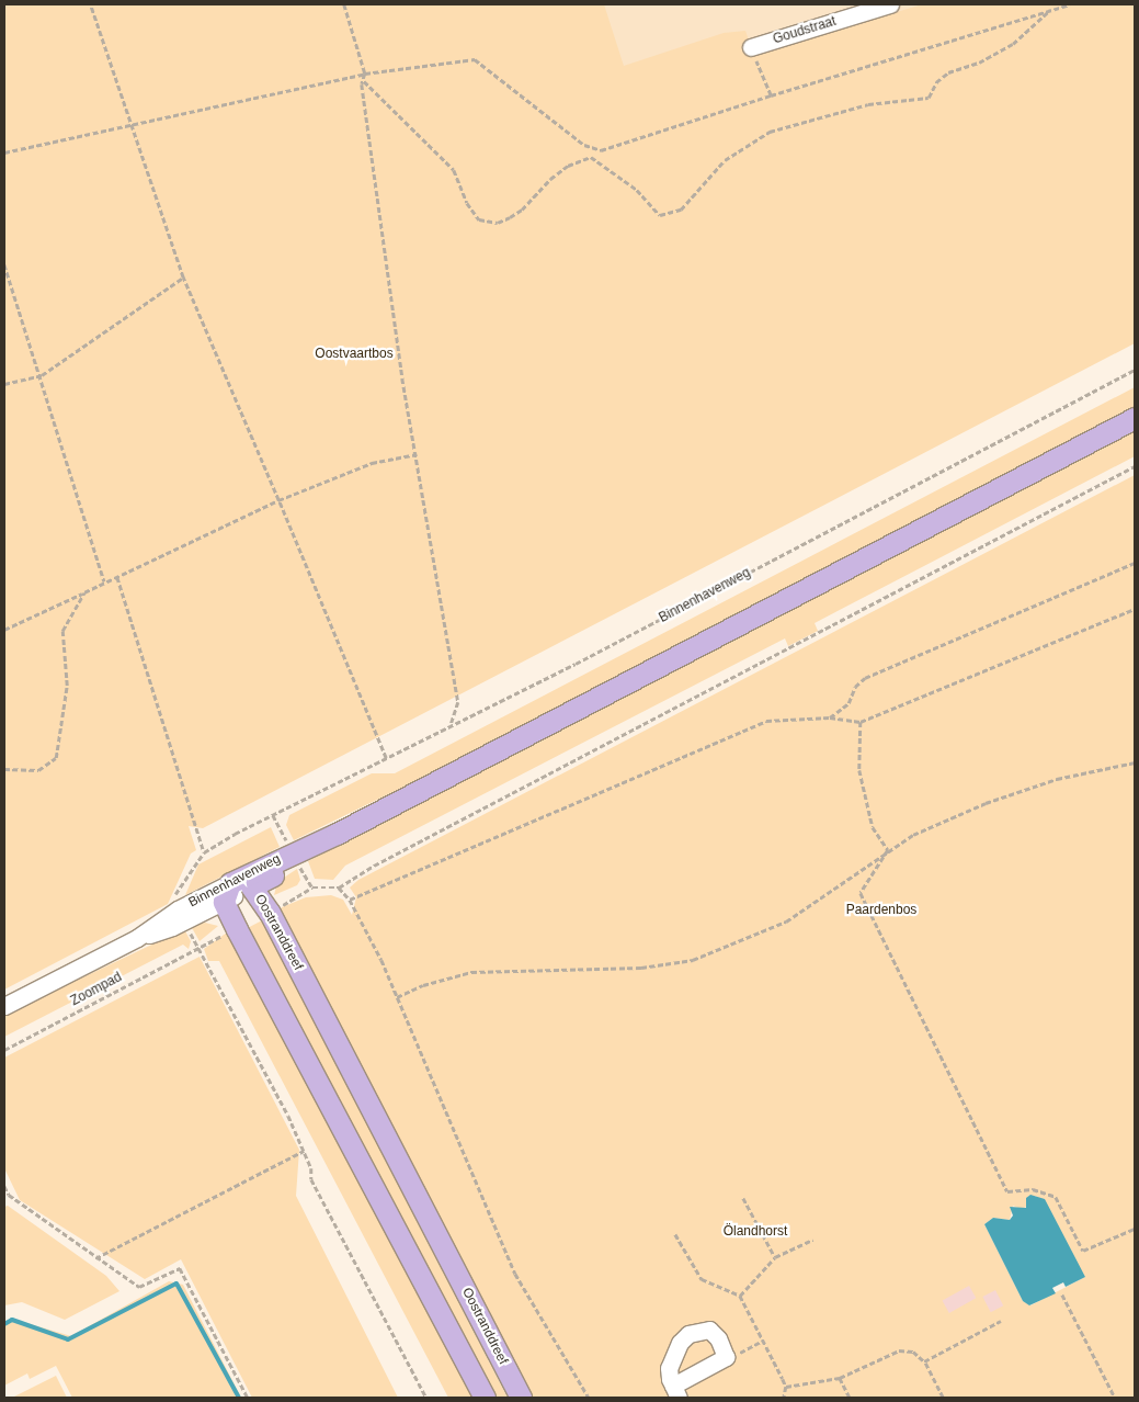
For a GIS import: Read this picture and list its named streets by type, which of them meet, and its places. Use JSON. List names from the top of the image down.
{
  "streets": {
    "main road": ["Binnenhavenweg", "Oostranddreef"],
    "street": ["Goudstraat"],
    "path": ["Zoompad"]
  },
  "crossings": [
    ["Binnenhavenweg", "Oostranddreef"]
  ],
  "parks": ["Oostvaartbos", "Paardenbos", "Ölandhorst"]
}
